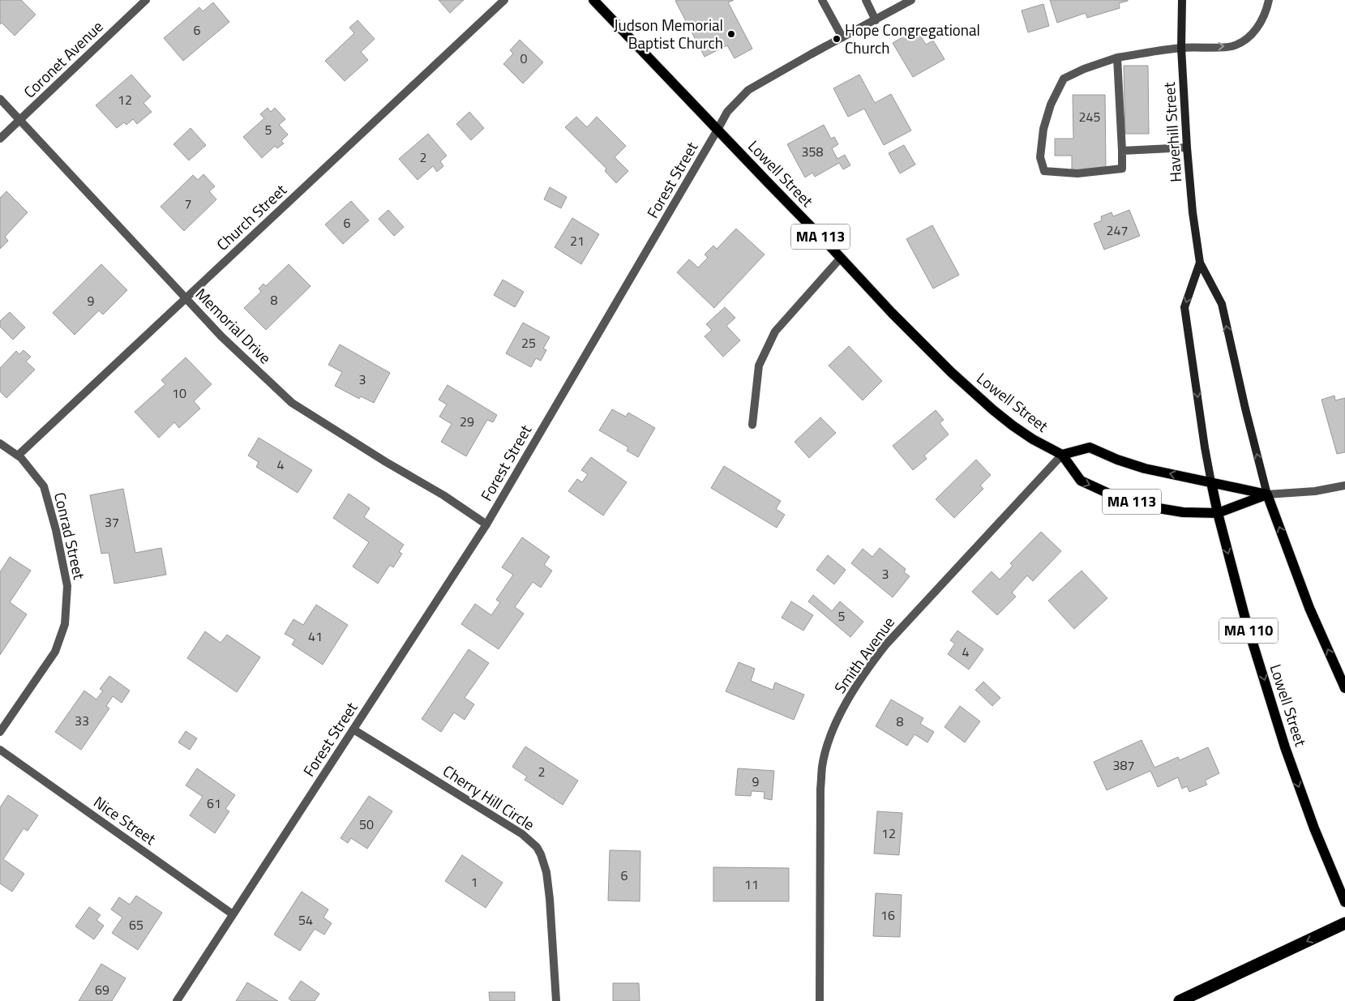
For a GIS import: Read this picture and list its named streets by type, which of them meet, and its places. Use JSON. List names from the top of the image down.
{
  "streets": {
    "main road": [
      "Haverhill Street",
      "Lowell Street",
      "MA 113",
      "MA 110"
    ],
    "street": [
      "Coronet Avenue",
      "Forest Street",
      "Church Street",
      "Memorial Drive",
      "Conrad Street",
      "Smith Avenue",
      "Cherry Hill Circle",
      "Nice Street"
    ]
  },
  "crossings": [
    ["Coronet Avenue", "Memorial Drive"],
    ["Haverhill Street", "Lowell Street"],
    ["Haverhill Street", "MA 113"],
    ["Haverhill Street", "MA 110"],
    ["Lowell Street", "Forest Street"],
    ["Lowell Street", "MA 113"],
    ["Lowell Street", "MA 110"],
    ["Lowell Street", "Smith Avenue"],
    ["Forest Street", "Memorial Drive"],
    ["Forest Street", "Cherry Hill Circle"],
    ["Forest Street", "Nice Street"],
    ["Church Street", "Memorial Drive"],
    ["Church Street", "Conrad Street"],
    ["MA 113", "MA 110"],
    ["MA 113", "Smith Avenue"]
  ],
  "places": ["Judson Memorial Baptist Church", "Hope Congregational Church"],
  "house_numbers": [
    "6",
    "0",
    "12",
    "245",
    "5",
    "358",
    "2",
    "7",
    "6",
    "247",
    "21",
    "8",
    "9",
    "25",
    "3",
    "10",
    "29",
    "4",
    "37",
    "3",
    "5",
    "41",
    "4",
    "33",
    "8",
    "387",
    "2",
    "9",
    "61",
    "50",
    "12",
    "6",
    "1",
    "11",
    "16",
    "54",
    "65",
    "69"
  ]
}
